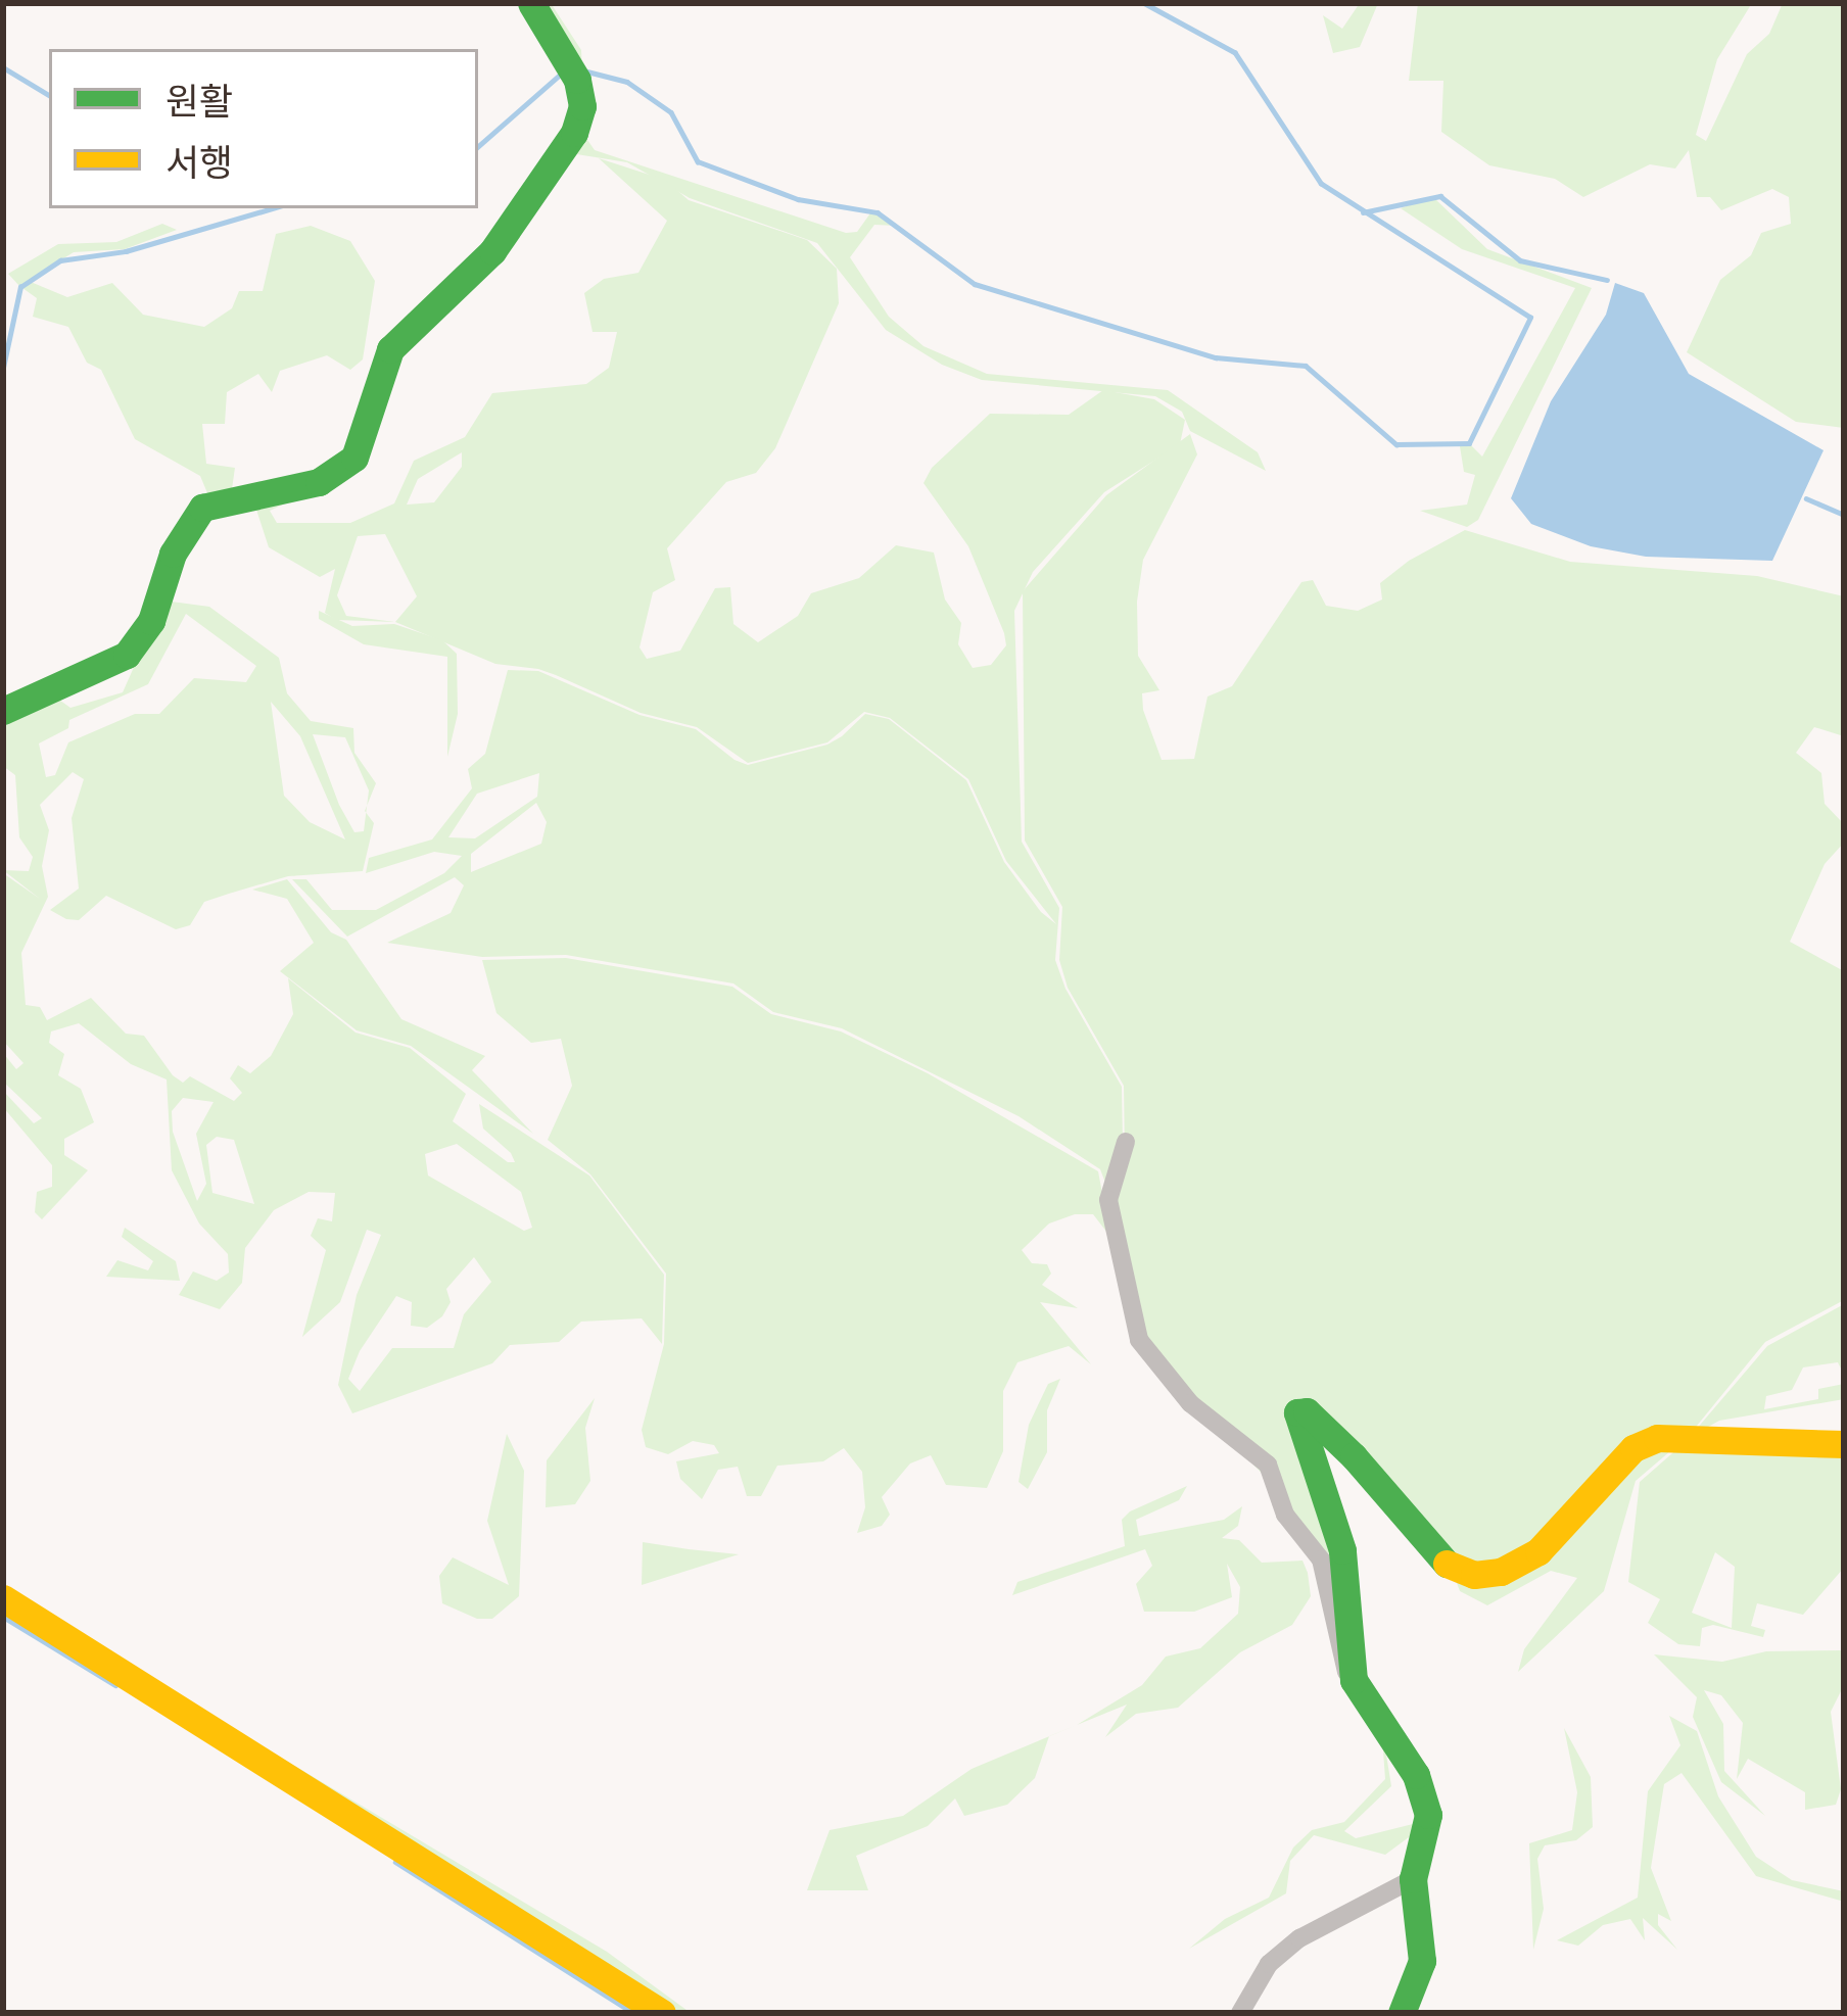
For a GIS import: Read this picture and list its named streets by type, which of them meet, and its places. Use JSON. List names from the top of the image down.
{
  "legend": ["원활", "서행"]
}
